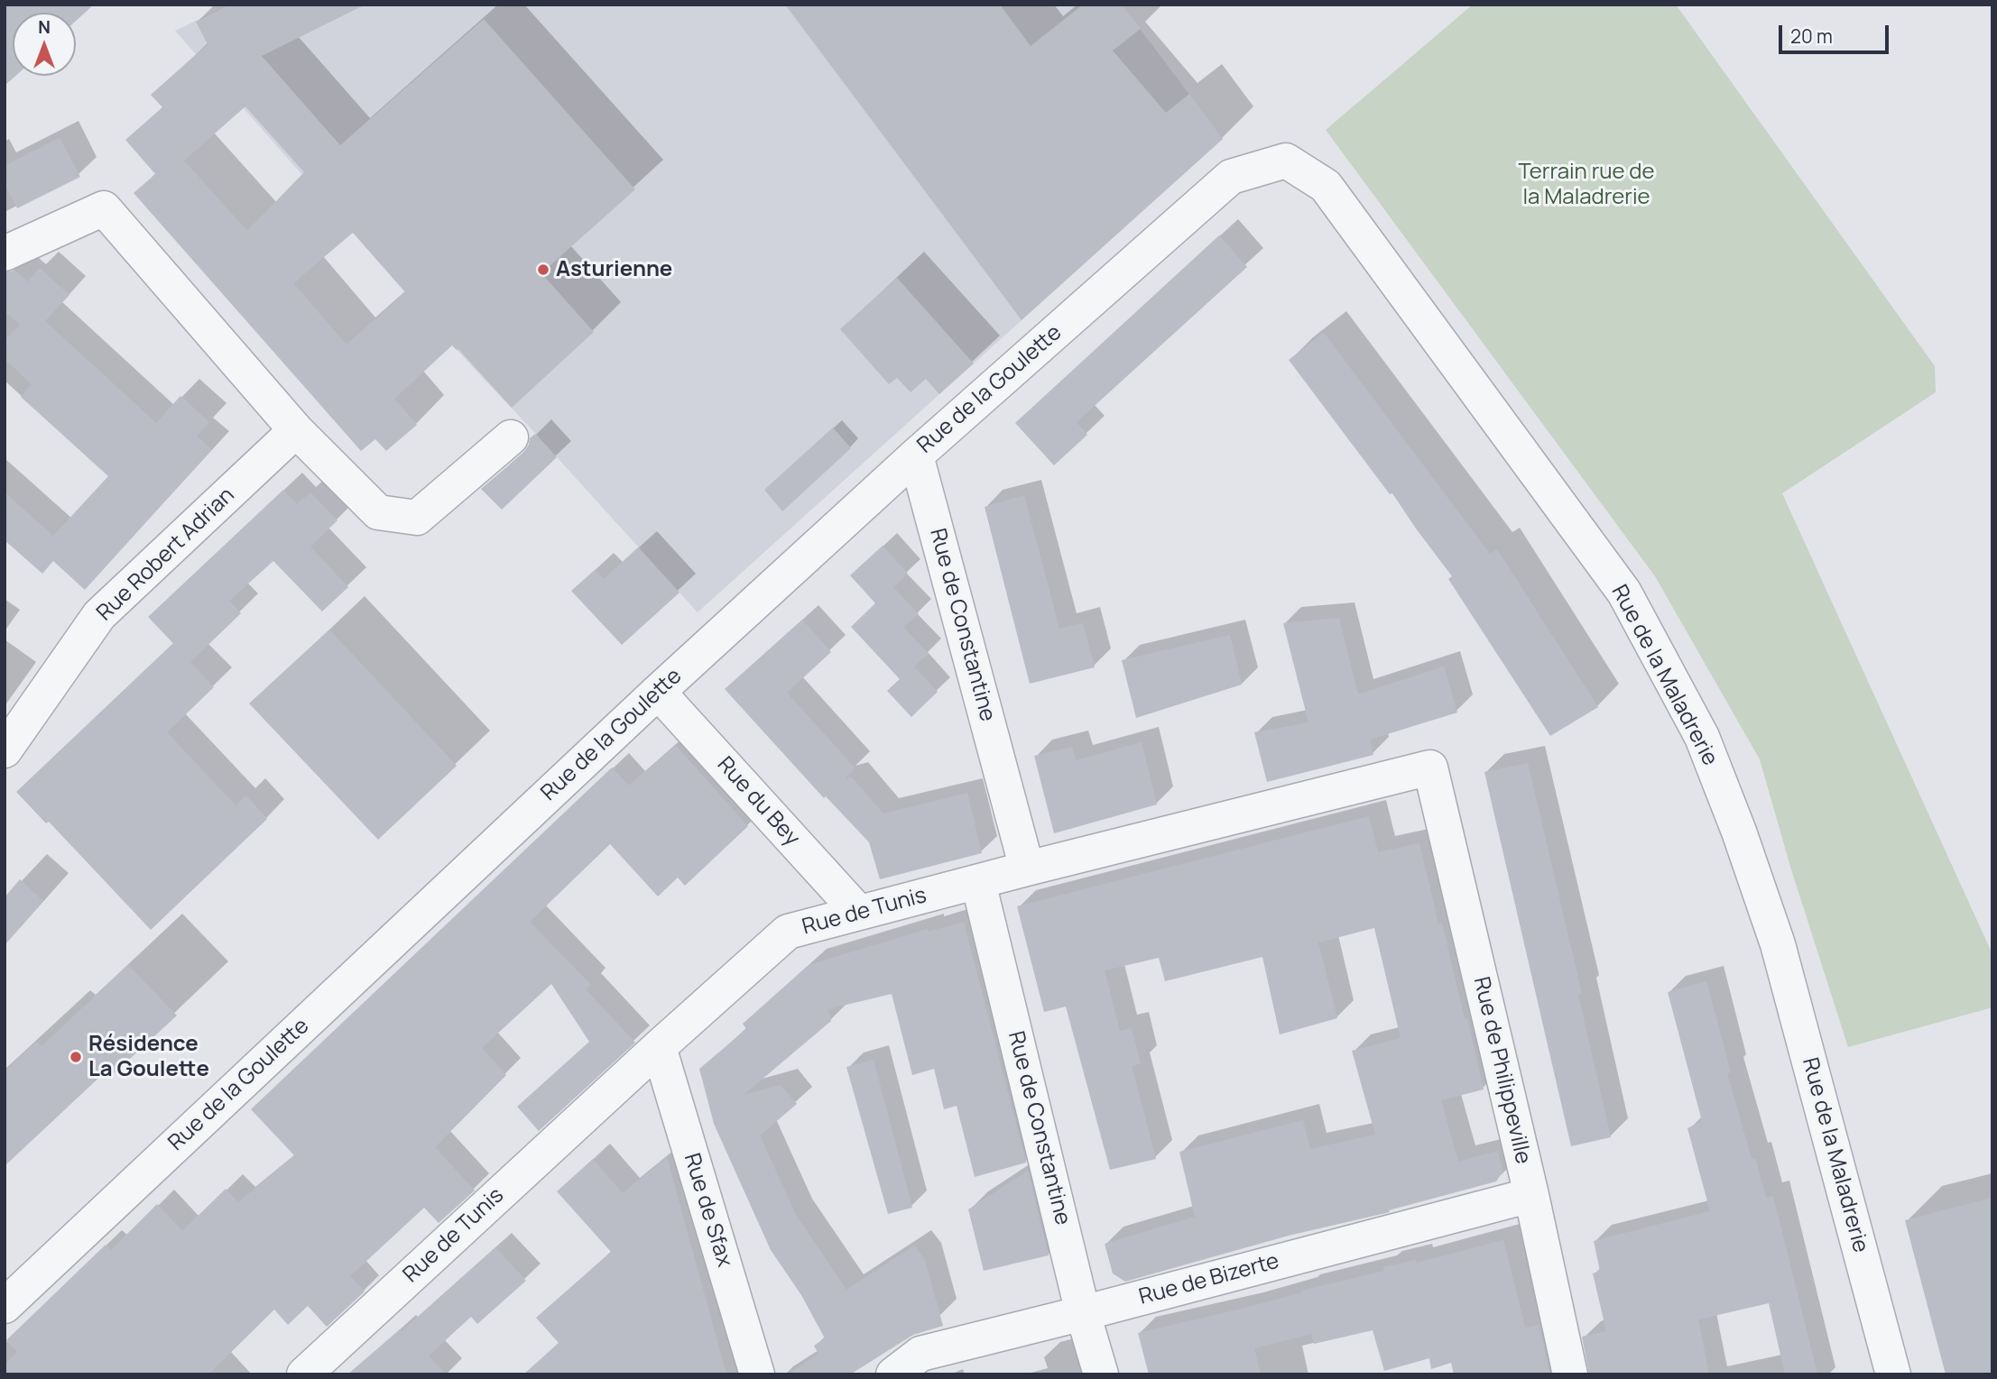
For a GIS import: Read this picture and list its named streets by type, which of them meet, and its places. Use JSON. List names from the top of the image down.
{
  "streets": {
    "street": [
      "Rue de la Goulette",
      "Rue Robert Adrian",
      "Rue de Constantine",
      "Rue de la Maladrerie",
      "Rue du Bey",
      "Rue de Tunis",
      "Rue de Philippeville",
      "Rue de Sfax",
      "Rue de Bizerte"
    ]
  },
  "crossings": [
    ["Rue de la Goulette", "Rue de Constantine"],
    ["Rue de la Goulette", "Rue de la Maladrerie"],
    ["Rue de la Goulette", "Rue du Bey"],
    ["Rue de Constantine", "Rue de Tunis"],
    ["Rue de Constantine", "Rue de Bizerte"],
    ["Rue du Bey", "Rue de Tunis"],
    ["Rue de Tunis", "Rue de Philippeville"],
    ["Rue de Tunis", "Rue de Sfax"],
    ["Rue de Philippeville", "Rue de Bizerte"]
  ],
  "parks": ["Terrain rue de la Maladrerie"],
  "places": ["Asturienne", "Résidence La Goulette"],
  "scale_bar": "20 m",
  "north": "top"
}
